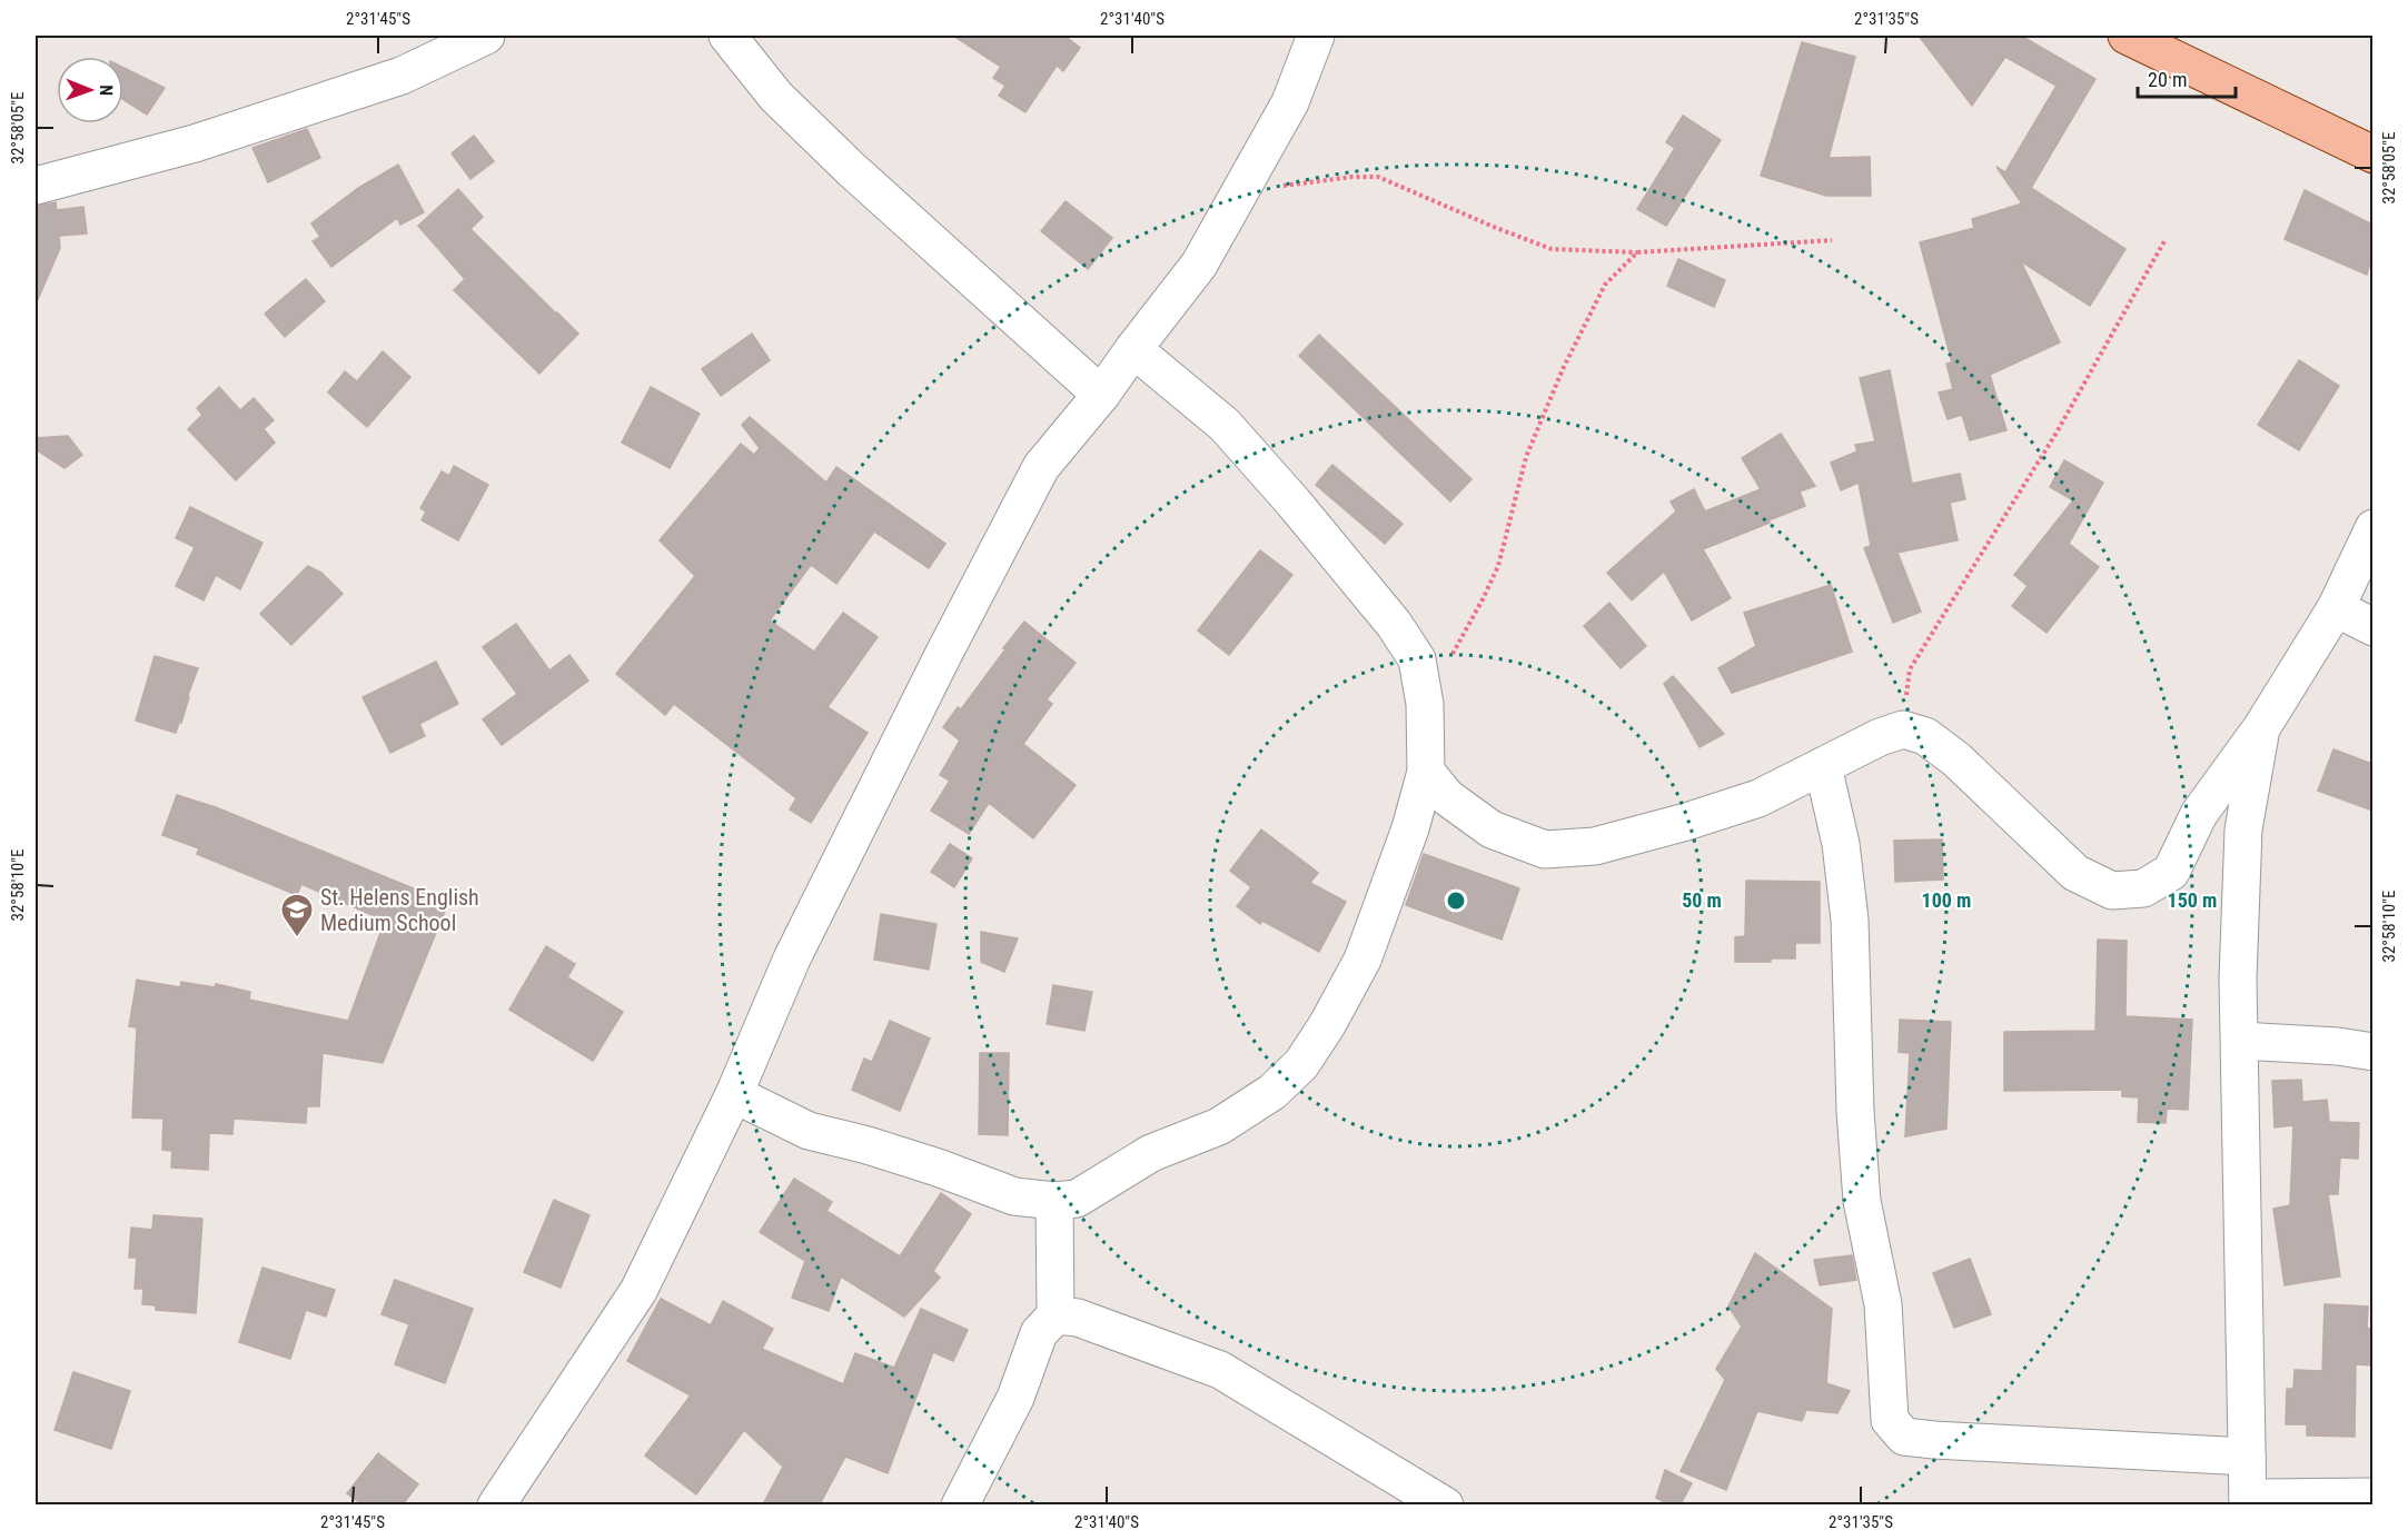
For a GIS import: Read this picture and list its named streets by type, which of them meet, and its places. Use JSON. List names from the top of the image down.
{
  "places": {
    "school or university": ["St. Helens English Medium School"]
  },
  "scale_bar": "20 m",
  "north": "right",
  "coordinates": [
    "2°31'45\"S",
    "2°31'40\"S",
    "2°31'35\"S",
    "32°58'05\"E",
    "32°58'10\"E"
  ],
  "rings": ["50 m", "100 m", "150 m"]
}
